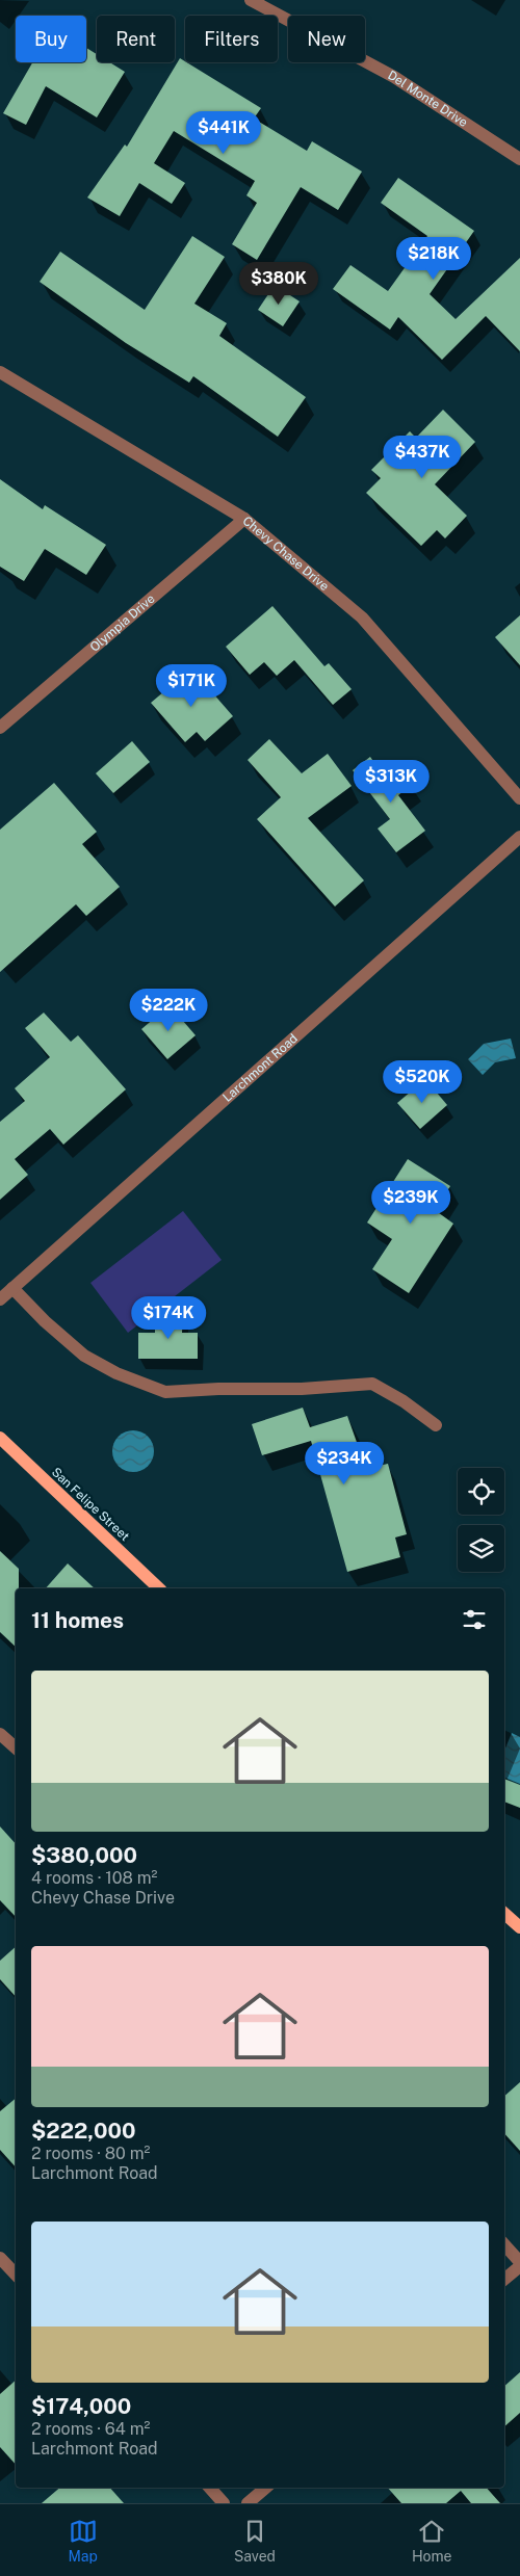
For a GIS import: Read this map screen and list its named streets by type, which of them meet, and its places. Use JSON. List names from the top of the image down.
{
  "streets": {
    "main road": ["San Felipe Street"],
    "street": [
      "Del Monte Drive",
      "Chevy Chase Drive",
      "Olympia Drive",
      "Larchmont Road"
    ]
  },
  "crossings": [
    ["Chevy Chase Drive", "Olympia Drive"]
  ],
  "page": {
    "chip": [
      "Buy",
      "Rent",
      "Filters",
      "New"
    ],
    "price": [
      "$441K",
      "$218K",
      "$380K",
      "$437K",
      "$171K",
      "$313K",
      "$222K",
      "$520K",
      "$239K",
      "$174K",
      "$234K"
    ],
    "heading": "11 homes",
    "list": [
      {
        "name": "$380,000",
        "note": "4 rooms · 108 m² · Chevy Chase Drive"
      },
      {
        "name": "$222,000",
        "note": "2 rooms · 80 m² · Larchmont Road"
      },
      {
        "name": "$174,000",
        "note": "2 rooms · 64 m² · Larchmont Road"
      }
    ],
    "tabs": ["Map", "Saved", "Home"]
  }
}
